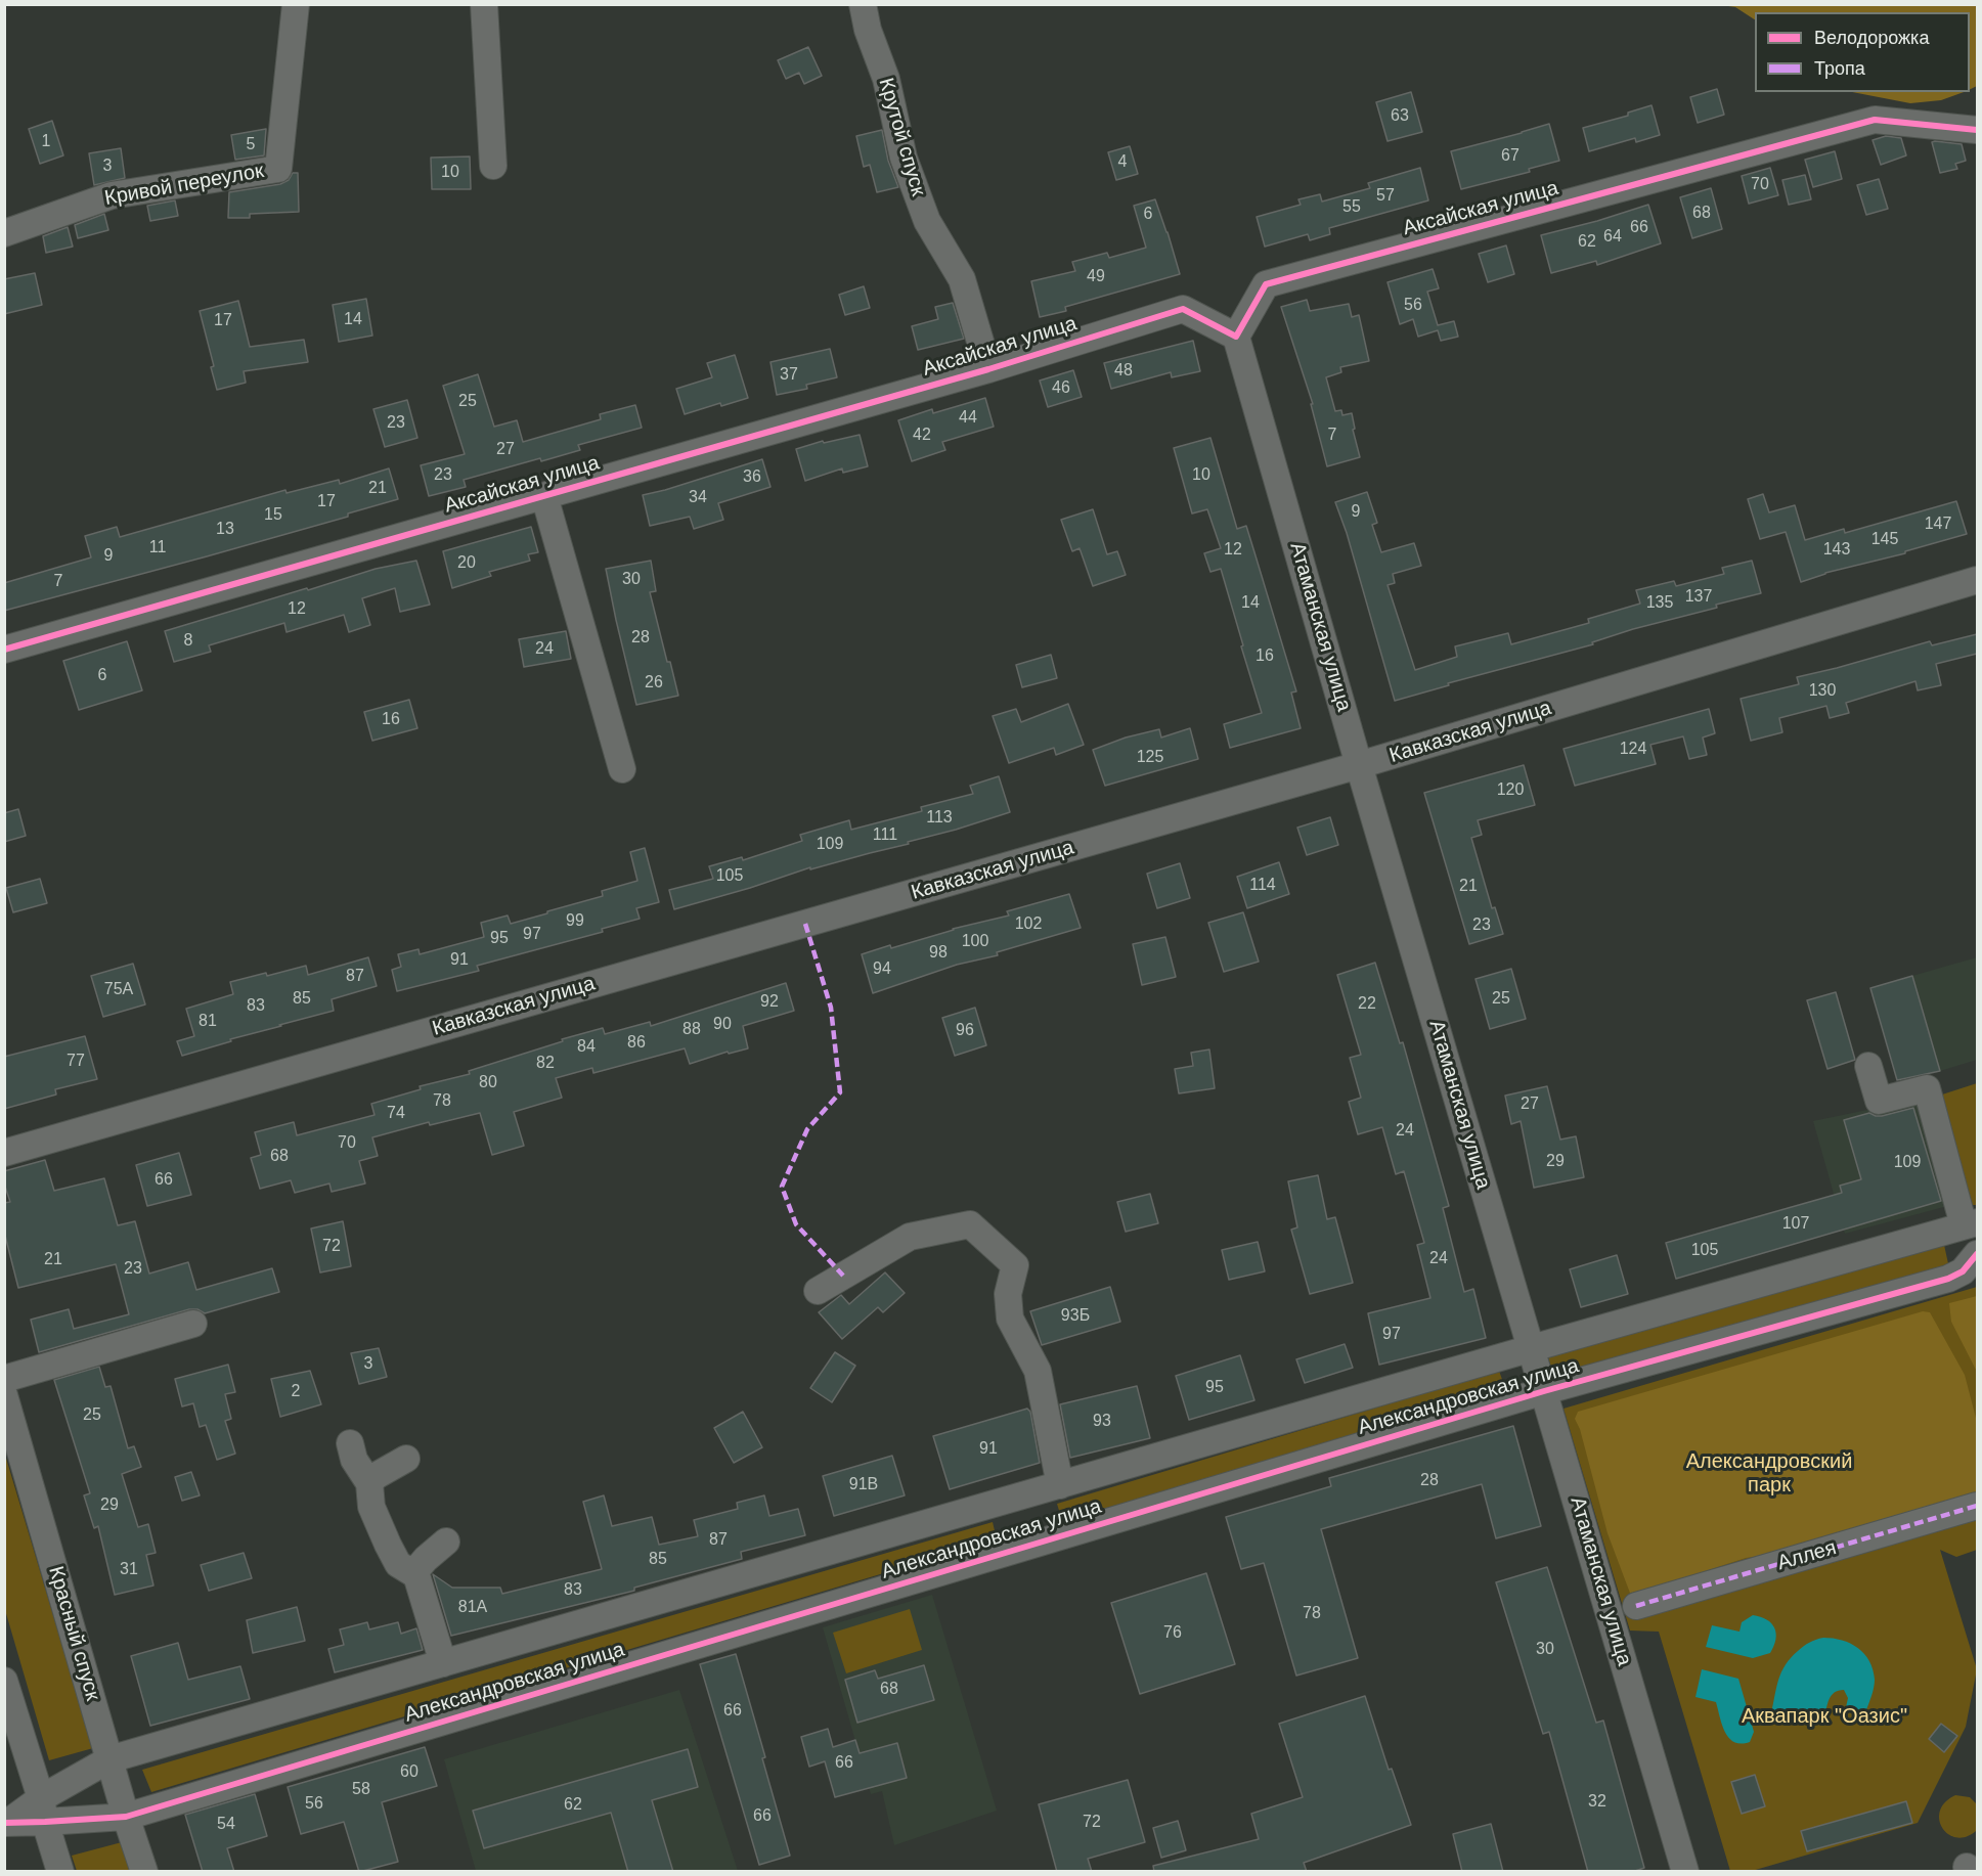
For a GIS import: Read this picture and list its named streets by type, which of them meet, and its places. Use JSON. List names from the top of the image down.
{
  "streets": {
    "street": [
      "Крутой спуск",
      "Кривой переулок",
      "Аксайская улица",
      "Атаманская улица",
      "Кавказская улица",
      "Александровская улица",
      "Аллея",
      "Красный спуск"
    ]
  },
  "crossings": [
    ["Крутой спуск", "Аксайская улица"],
    ["Аксайская улица", "Атаманская улица"],
    ["Атаманская улица", "Кавказская улица"],
    ["Атаманская улица", "Александровская улица"],
    ["Александровская улица", "Красный спуск"]
  ],
  "parks": ["Александровский парк", "Аквапарк \"Оазис\""],
  "house_numbers": [
    "63",
    "1",
    "5",
    "67",
    "4",
    "3",
    "10",
    "70",
    "57",
    "55",
    "68",
    "6",
    "66",
    "64",
    "62",
    "49",
    "56",
    "14",
    "17",
    "48",
    "37",
    "46",
    "25",
    "44",
    "23",
    "42",
    "7",
    "27",
    "23",
    "10",
    "36",
    "21",
    "34",
    "17",
    "9",
    "15",
    "147",
    "13",
    "145",
    "11",
    "12",
    "143",
    "9",
    "20",
    "30",
    "7",
    "137",
    "14",
    "135",
    "12",
    "28",
    "8",
    "24",
    "16",
    "6",
    "26",
    "130",
    "16",
    "124",
    "125",
    "120",
    "113",
    "111",
    "109",
    "105",
    "114",
    "21",
    "99",
    "102",
    "23",
    "97",
    "95",
    "100",
    "98",
    "91",
    "94",
    "87",
    "75А",
    "85",
    "25",
    "92",
    "22",
    "83",
    "81",
    "90",
    "88",
    "96",
    "86",
    "84",
    "77",
    "82",
    "80",
    "78",
    "27",
    "74",
    "24",
    "70",
    "68",
    "29",
    "109",
    "66",
    "107",
    "72",
    "105",
    "24",
    "21",
    "23",
    "93Б",
    "97",
    "3",
    "95",
    "2",
    "25",
    "93",
    "91",
    "28",
    "91В",
    "29",
    "87",
    "85",
    "31",
    "83",
    "81А",
    "78",
    "76",
    "30",
    "68",
    "66",
    "66",
    "60",
    "58",
    "32",
    "56",
    "62",
    "66",
    "72",
    "54"
  ],
  "legend": ["Велодорожка", "Тропа"]
}
